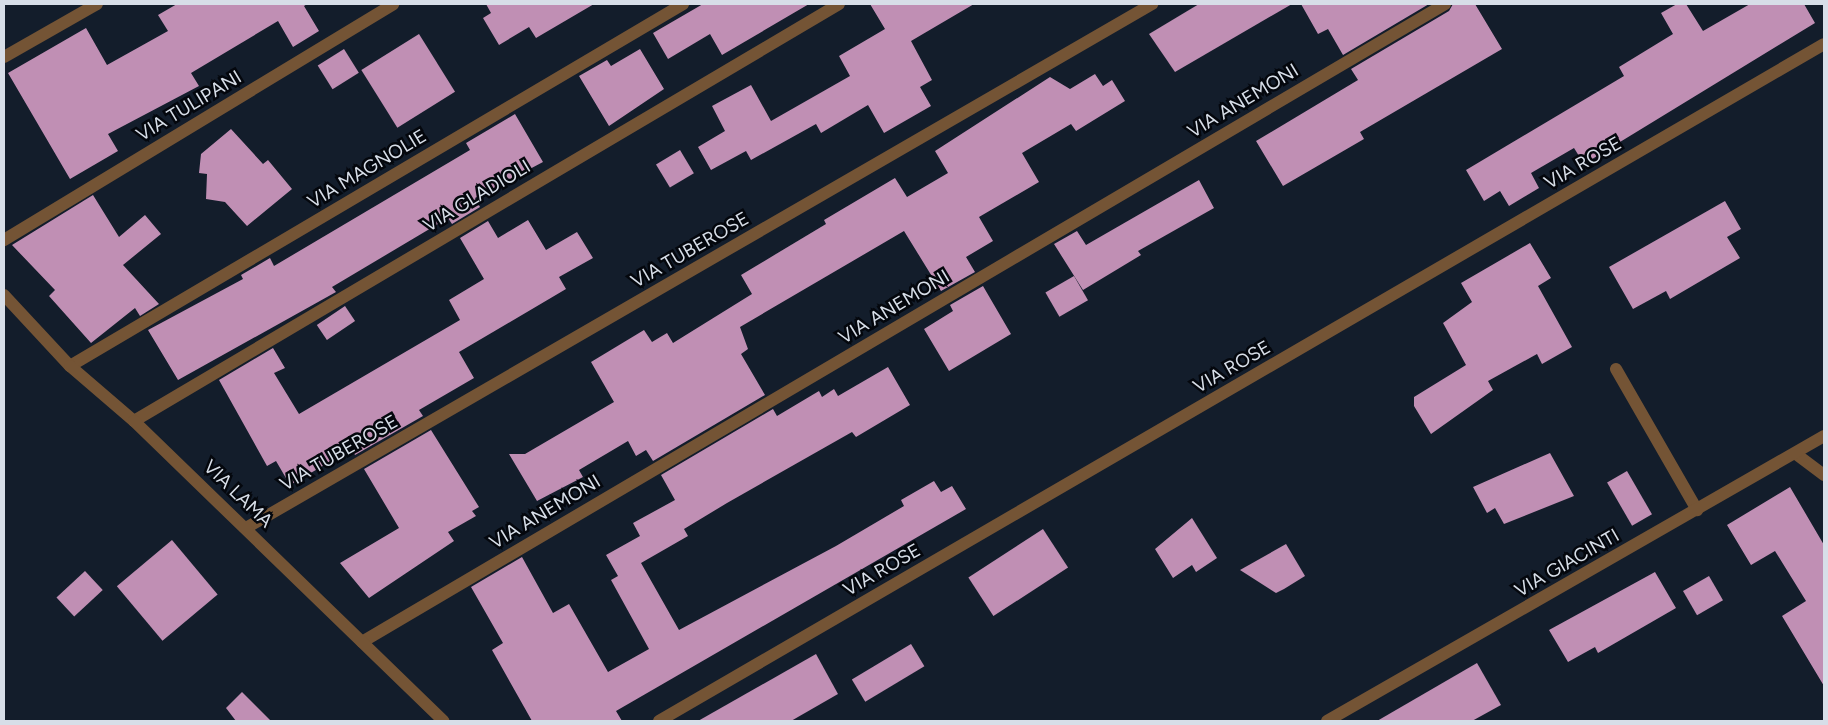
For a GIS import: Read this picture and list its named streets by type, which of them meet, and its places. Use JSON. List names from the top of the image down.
{
  "streets": {
    "street": [
      "VIA ANEMONI",
      "VIA TULIPANI",
      "VIA ROSE",
      "VIA MAGNOLIE",
      "VIA GLADIOLI",
      "VIA TUBEROSE",
      "VIA LAMA",
      "VIA GIACINTI"
    ]
  },
  "crossings": [
    ["VIA ANEMONI", "VIA LAMA"],
    ["VIA MAGNOLIE", "VIA LAMA"],
    ["VIA GLADIOLI", "VIA LAMA"],
    ["VIA TUBEROSE", "VIA LAMA"]
  ]
}
